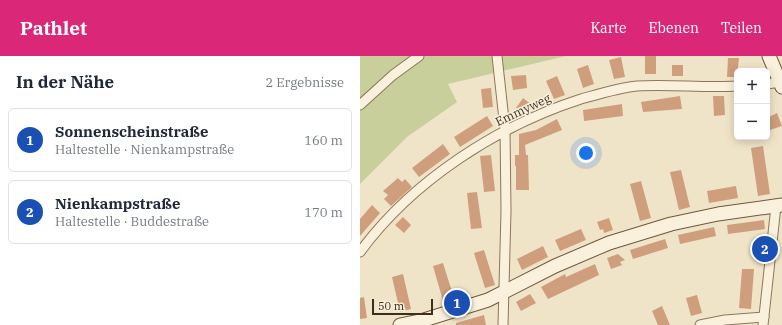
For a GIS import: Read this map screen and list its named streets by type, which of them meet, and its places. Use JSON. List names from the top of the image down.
{
  "streets": {
    "street": ["Emmyweg"]
  },
  "scale_bar": "50 m",
  "page": {
    "header": "Pathlet",
    "nav": ["Karte", "Ebenen", "Teilen"],
    "heading": ["In der Nähe", "2 Ergebnisse"],
    "map_buttons": ["+", "−"],
    "list": [
      {
        "mark": "1",
        "name": "Sonnenscheinstraße",
        "note": "Haltestelle · Nienkampstraße",
        "value": "160 m"
      },
      {
        "mark": "2",
        "name": "Nienkampstraße",
        "note": "Haltestelle · Buddestraße",
        "value": "170 m"
      }
    ],
    "pins": ["2", "1"],
    "scale": "50 m"
  }
}
